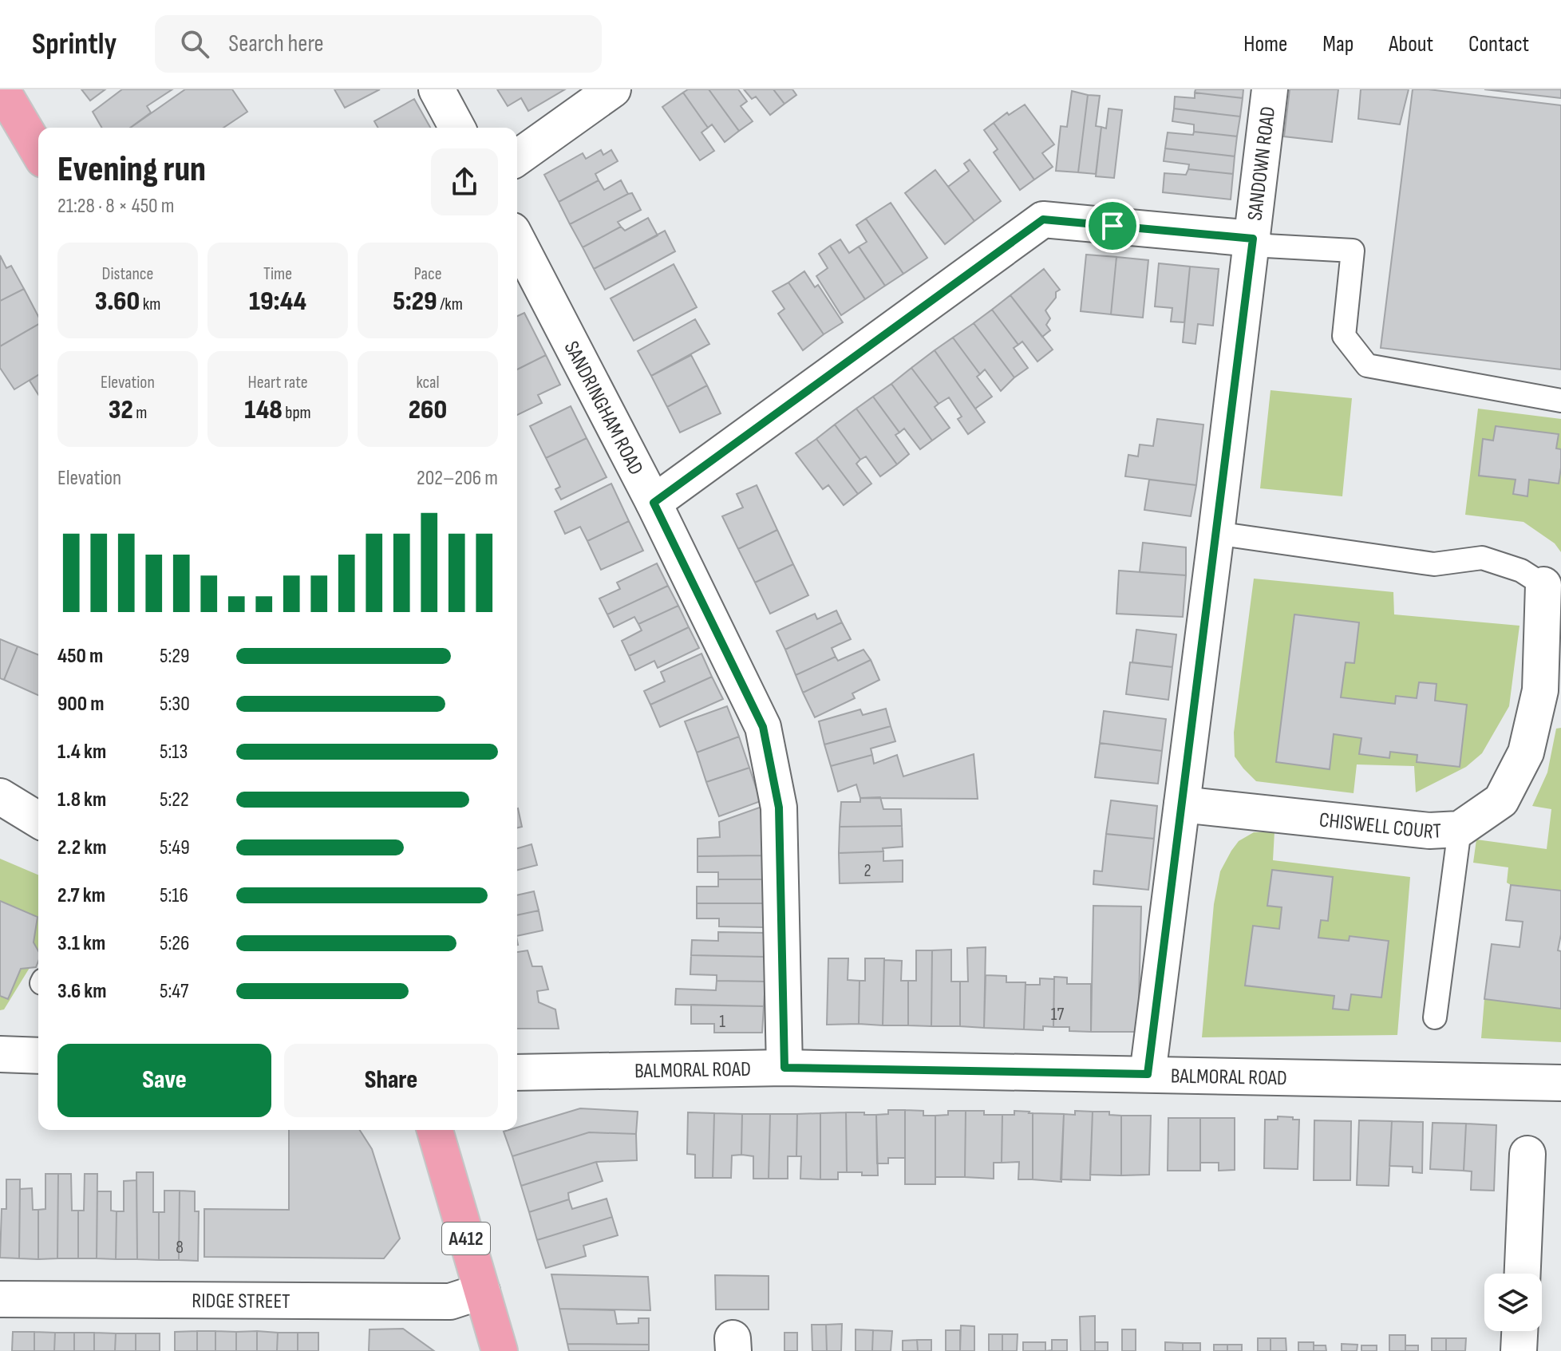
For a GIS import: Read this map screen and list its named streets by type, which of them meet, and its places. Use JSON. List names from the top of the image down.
{
  "streets": {
    "main road": ["A412"],
    "street": [
      "SANDOWN ROAD",
      "SANDRINGHAM ROAD",
      "CHISWELL COURT",
      "BALMORAL ROAD",
      "RIDGE STREET"
    ]
  },
  "crossings": [
    ["SANDOWN ROAD", "CHISWELL COURT"],
    ["SANDOWN ROAD", "BALMORAL ROAD"],
    ["SANDRINGHAM ROAD", "BALMORAL ROAD"],
    ["A412", "RIDGE STREET"]
  ],
  "house_numbers": [
    "2",
    "17",
    "1",
    "8"
  ],
  "page": {
    "header": "Sprintly",
    "search": "Search here",
    "nav": [
      "Home",
      "Map",
      "About",
      "Contact"
    ],
    "heading": ["Evening run", "21:28 · 8 × 450 m"],
    "stats": [
      ["Distance", "3.60 km"],
      ["Time", "19:44"],
      ["Pace", "5:29 /km"],
      ["Elevation", "32 m"],
      ["Heart rate", "148 bpm"],
      ["kcal", "260"]
    ],
    "chart": ["Elevation", "202–206 m"],
    "list": [
      {
        "name": "450 m",
        "note": "5:29"
      },
      {
        "name": "900 m",
        "note": "5:30"
      },
      {
        "name": "1.4 km",
        "note": "5:13"
      },
      {
        "name": "1.8 km",
        "note": "5:22"
      },
      {
        "name": "2.2 km",
        "note": "5:49"
      },
      {
        "name": "2.7 km",
        "note": "5:16"
      },
      {
        "name": "3.1 km",
        "note": "5:26"
      },
      {
        "name": "3.6 km",
        "note": "5:47"
      }
    ],
    "buttons": ["Save", "Share"]
  }
}
